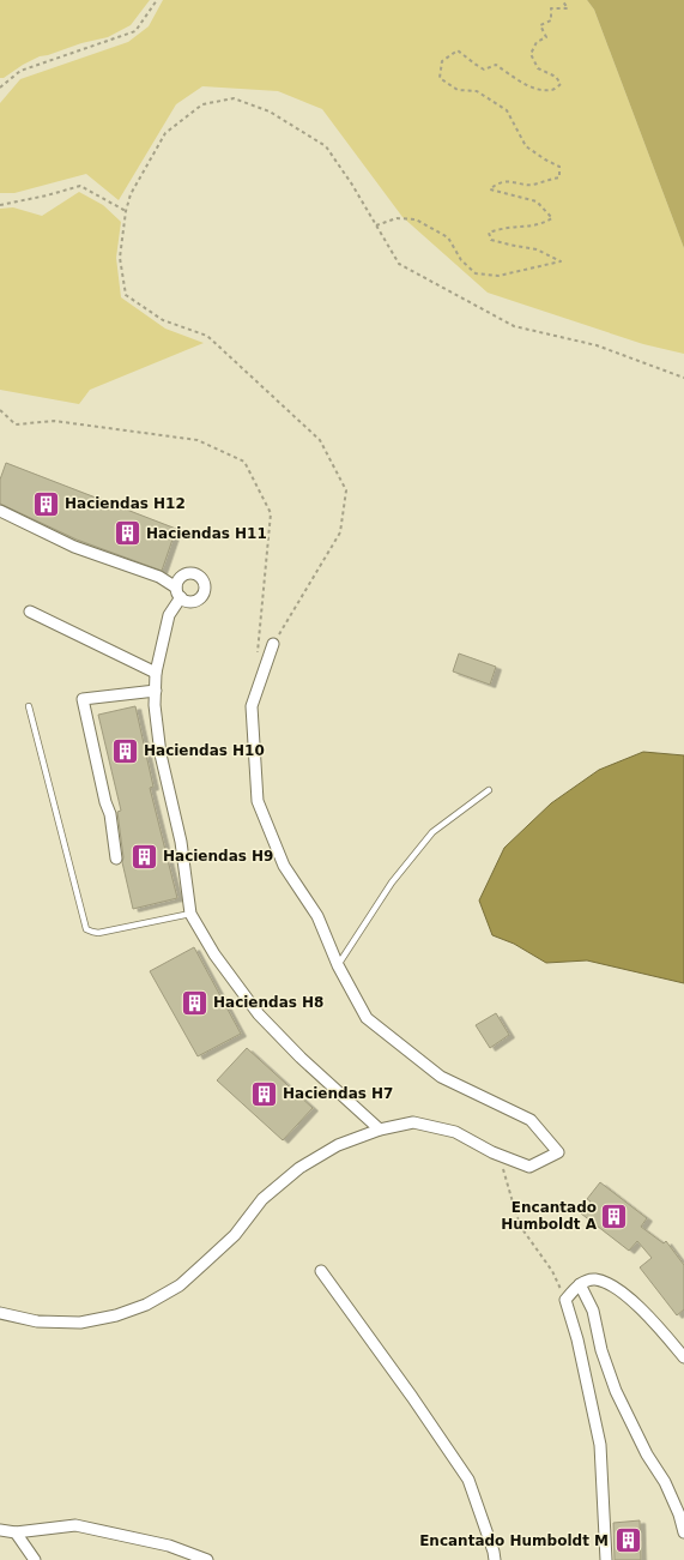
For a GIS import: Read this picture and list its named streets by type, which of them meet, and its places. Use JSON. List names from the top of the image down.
{
  "places": {
    "building": [
      "Haciendas H12",
      "Haciendas H11",
      "Haciendas H10",
      "Haciendas H9",
      "Haciendas H8",
      "Haciendas H7",
      "Encantado Humboldt A",
      "Encantado Humboldt M"
    ]
  }
}
